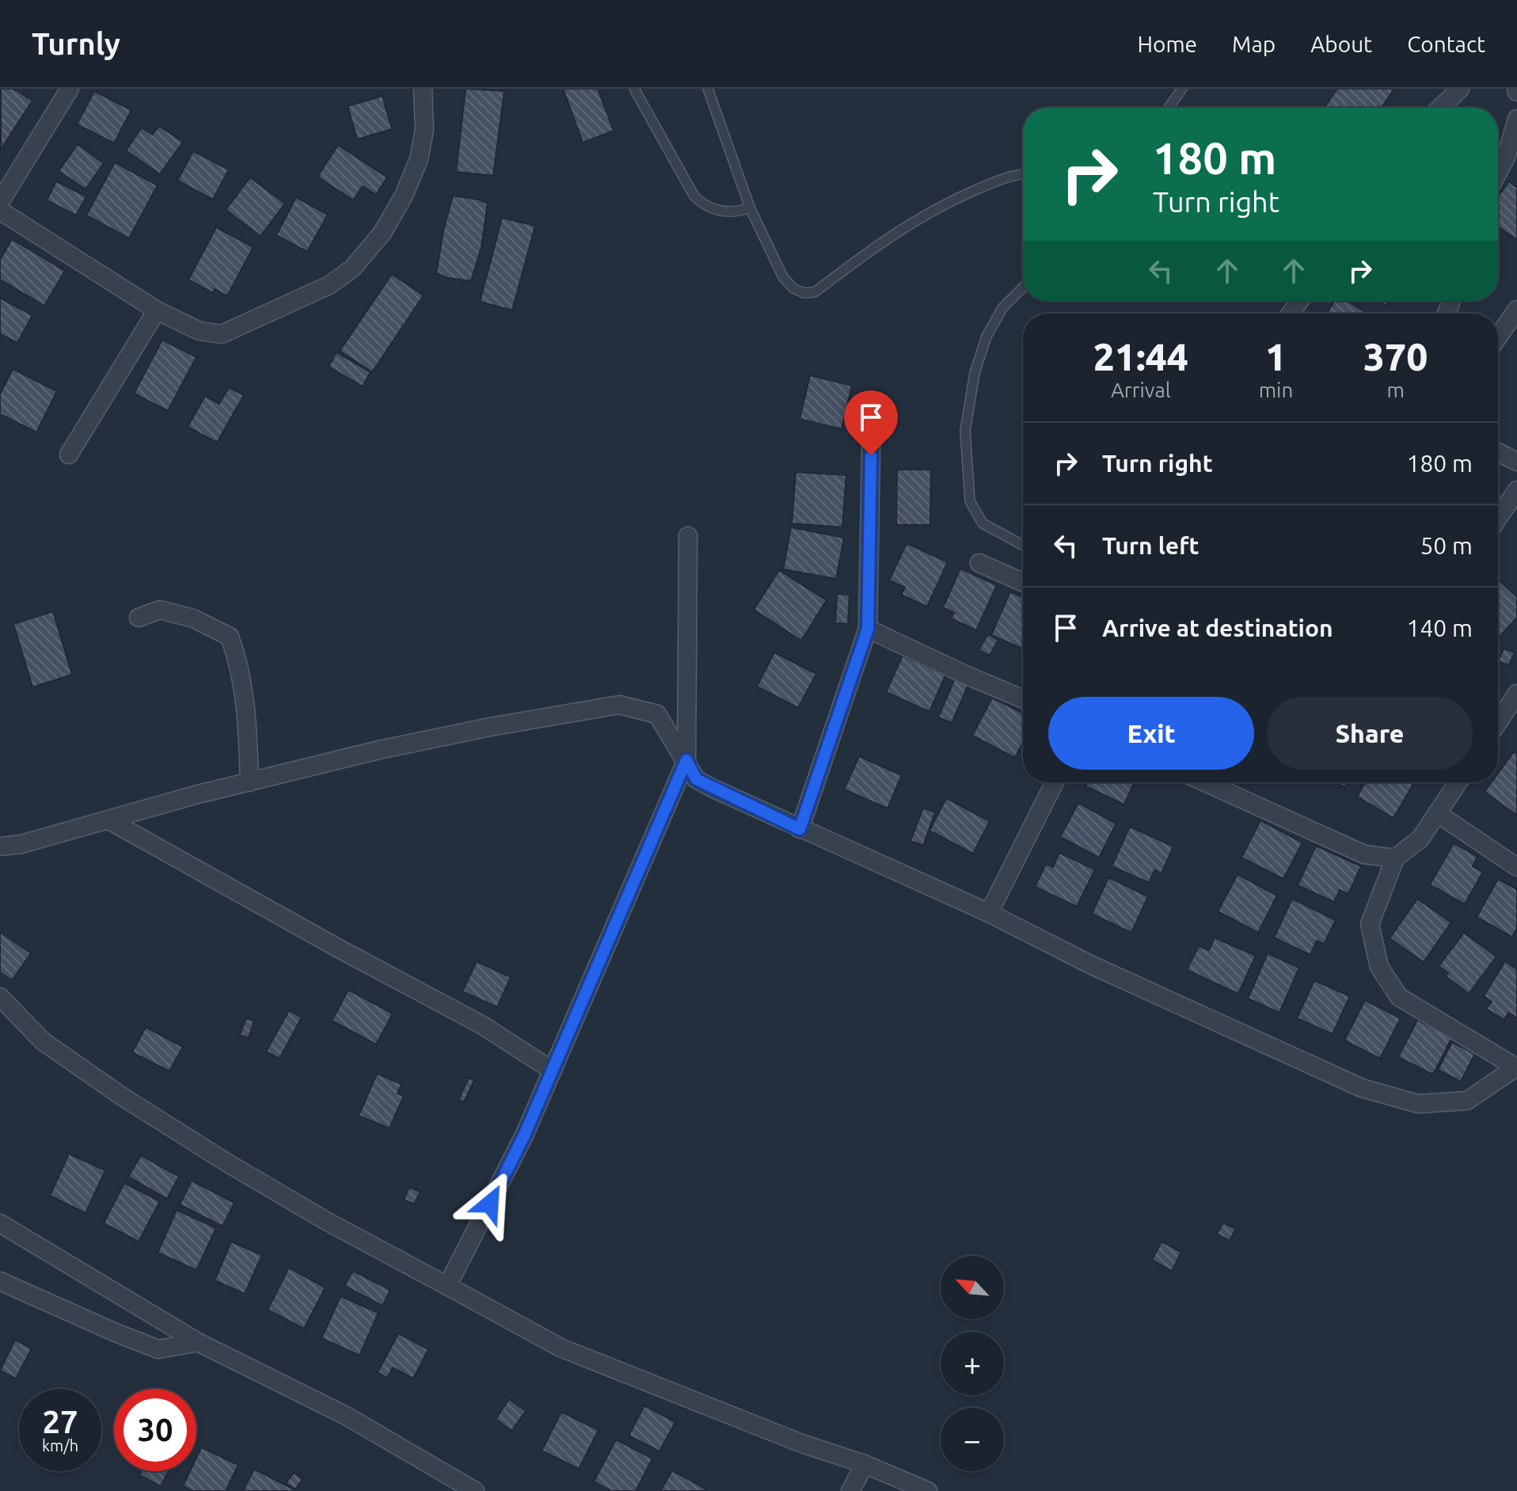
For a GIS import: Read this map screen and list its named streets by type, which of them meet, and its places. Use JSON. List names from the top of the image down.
{
  "north": "top left",
  "page": {
    "header": "Turnly",
    "nav": [
      "Home",
      "Map",
      "About",
      "Contact"
    ],
    "turn": ["180 m", "Turn right"],
    "eta": [
      "21:44",
      "Arrival",
      "1",
      "min",
      "370",
      "m"
    ],
    "list": [
      {
        "name": "Turn right",
        "value": "180 m"
      },
      {
        "name": "Turn left",
        "value": "50 m"
      },
      {
        "name": "Arrive at destination",
        "value": "140 m"
      }
    ],
    "buttons": ["Exit", "Share"],
    "map_buttons": ["+", "−"],
    "speed": "27 km/h",
    "limit": "30"
  }
}
